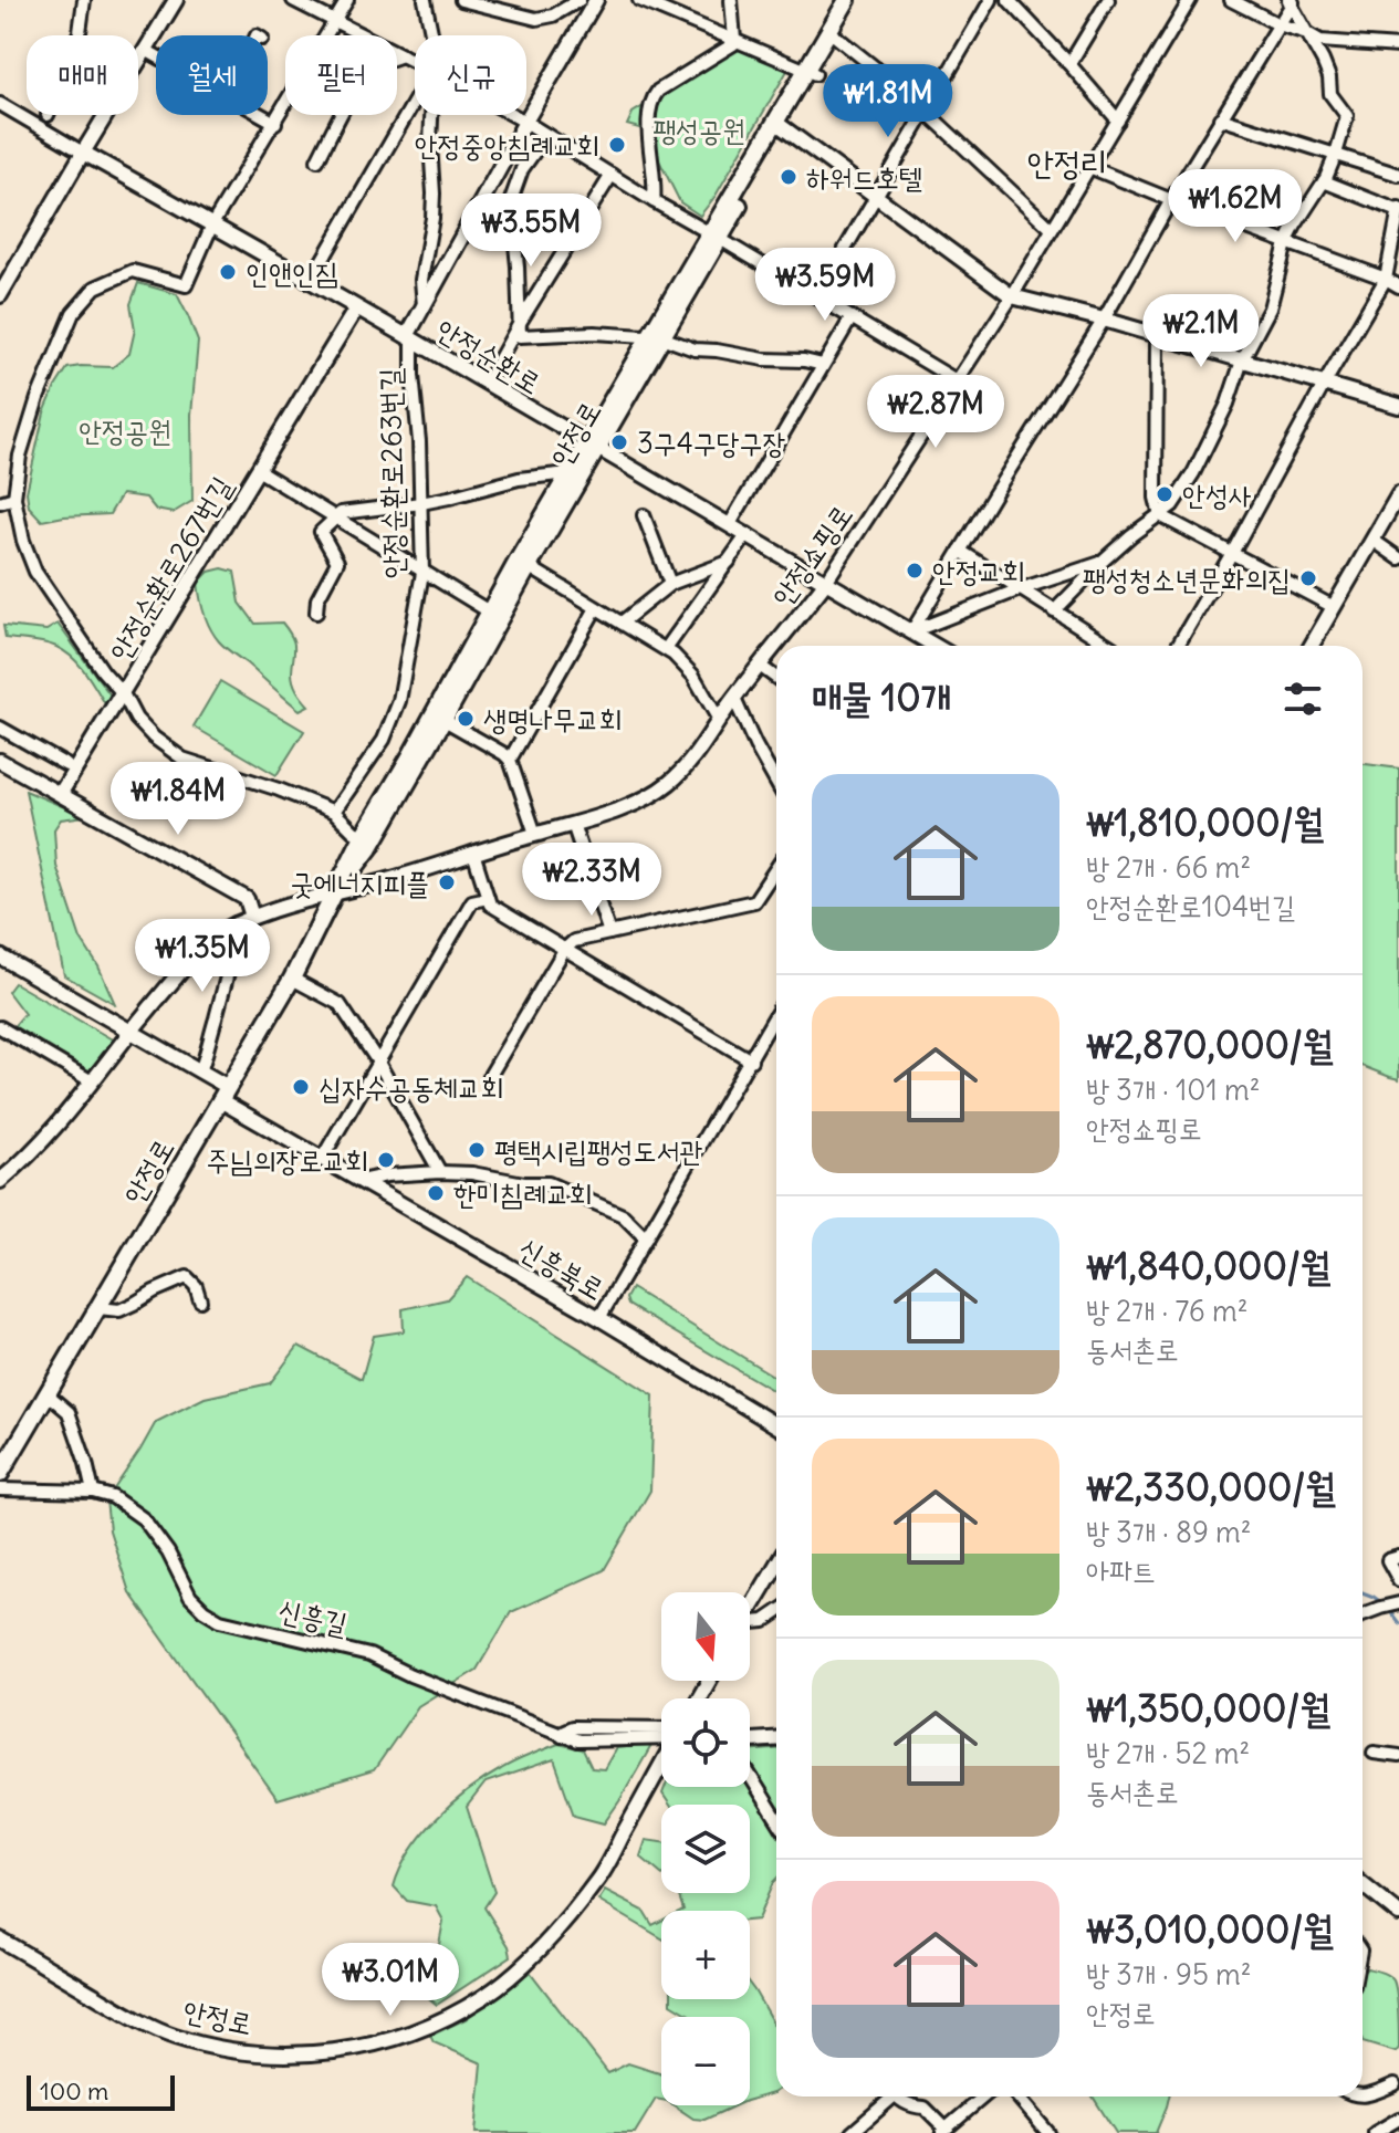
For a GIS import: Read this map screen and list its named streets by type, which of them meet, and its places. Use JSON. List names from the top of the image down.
{
  "streets": {
    "main road": ["안정로"],
    "street": [
      "안정순환로",
      "안정순환로263번길",
      "안정쇼핑로",
      "안정순환로267번길",
      "신흥북로",
      "신흥길"
    ]
  },
  "crossings": [
    ["안정순환로", "안정로"],
    ["안정순환로", "안정순환로263번길"],
    ["안정순환로", "안정쇼핑로"],
    ["안정순환로", "안정순환로267번길"],
    ["안정로", "안정쇼핑로"],
    ["안정로", "신흥북로"],
    ["안정쇼핑로", "신흥북로"]
  ],
  "districts": ["안정리"],
  "parks": ["팽성공원", "안정공원"],
  "places": [
    "안정중앙침례교회",
    "하워드호텔",
    "인앤인짐",
    "3구4구당구장",
    "안성사",
    "안정교회",
    "팽성청소년문화의집",
    "생명나무교회",
    "굿에너지피플",
    "십자수공동체교회",
    "평택시립팽성도서관",
    "주님의장로교회",
    "한미침례교회"
  ],
  "scale_bar": "100 m",
  "north": "bottom",
  "page": {
    "chip": [
      "매매",
      "월세",
      "필터",
      "신규"
    ],
    "price": [
      "₩1.81M",
      "₩1.62M",
      "₩3.55M",
      "₩3.59M",
      "₩2.1M",
      "₩2.87M",
      "₩1.84M",
      "₩2.33M",
      "₩1.35M",
      "₩3.01M"
    ],
    "heading": "매물 10개",
    "list": [
      {
        "name": "₩1,810,000/월",
        "note": "방 2개 · 66 m² · 안정순환로104번길"
      },
      {
        "name": "₩2,870,000/월",
        "note": "방 3개 · 101 m² · 안정쇼핑로"
      },
      {
        "name": "₩1,840,000/월",
        "note": "방 2개 · 76 m² · 동서촌로"
      },
      {
        "name": "₩2,330,000/월",
        "note": "방 3개 · 89 m² · 아파트"
      },
      {
        "name": "₩1,350,000/월",
        "note": "방 2개 · 52 m² · 동서촌로"
      },
      {
        "name": "₩3,010,000/월",
        "note": "방 3개 · 95 m² · 안정로"
      }
    ],
    "map_buttons": ["+", "−"],
    "scale": "100 m"
  }
}
